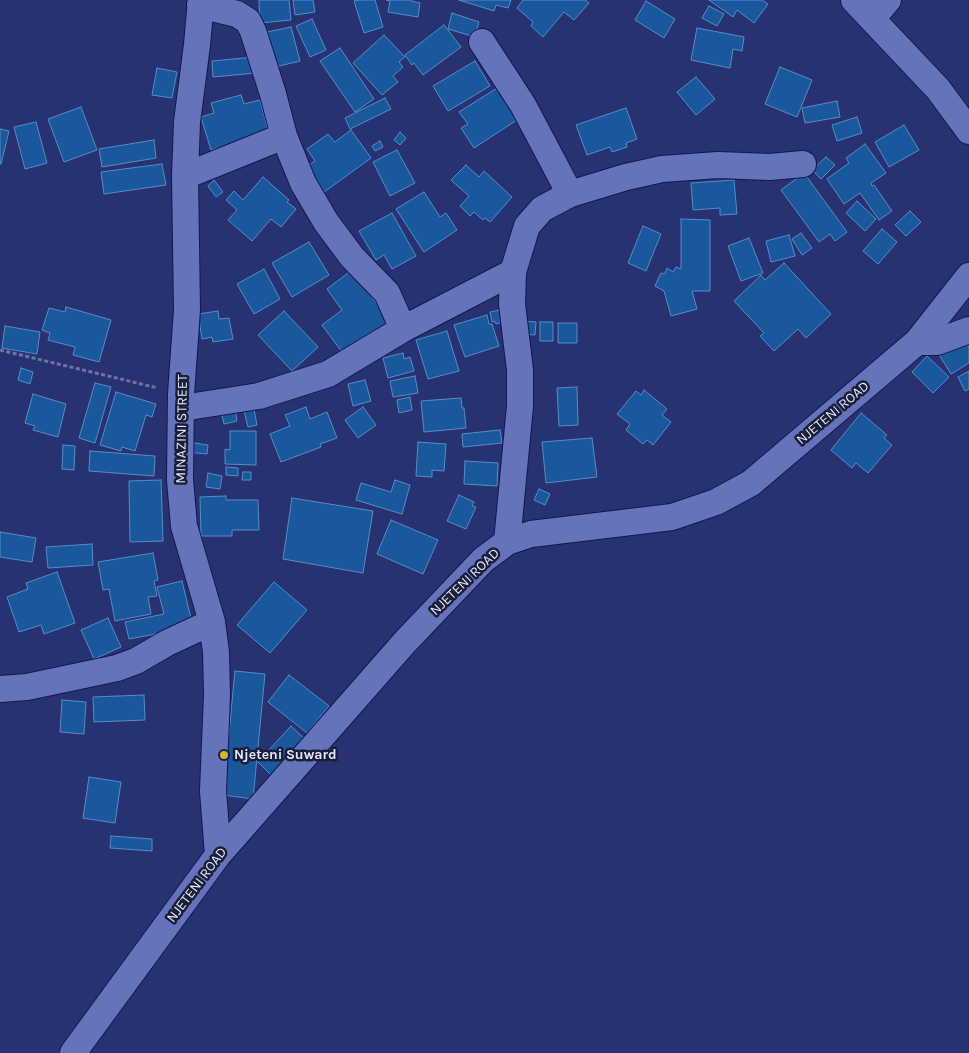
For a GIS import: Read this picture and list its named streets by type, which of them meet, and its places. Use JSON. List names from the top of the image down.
{
  "streets": {
    "street": ["NJETENI ROAD", "MINAZINI STREET"]
  },
  "crossings": [
    ["NJETENI ROAD", "MINAZINI STREET"]
  ],
  "places": ["Njeteni Suward"]
}
